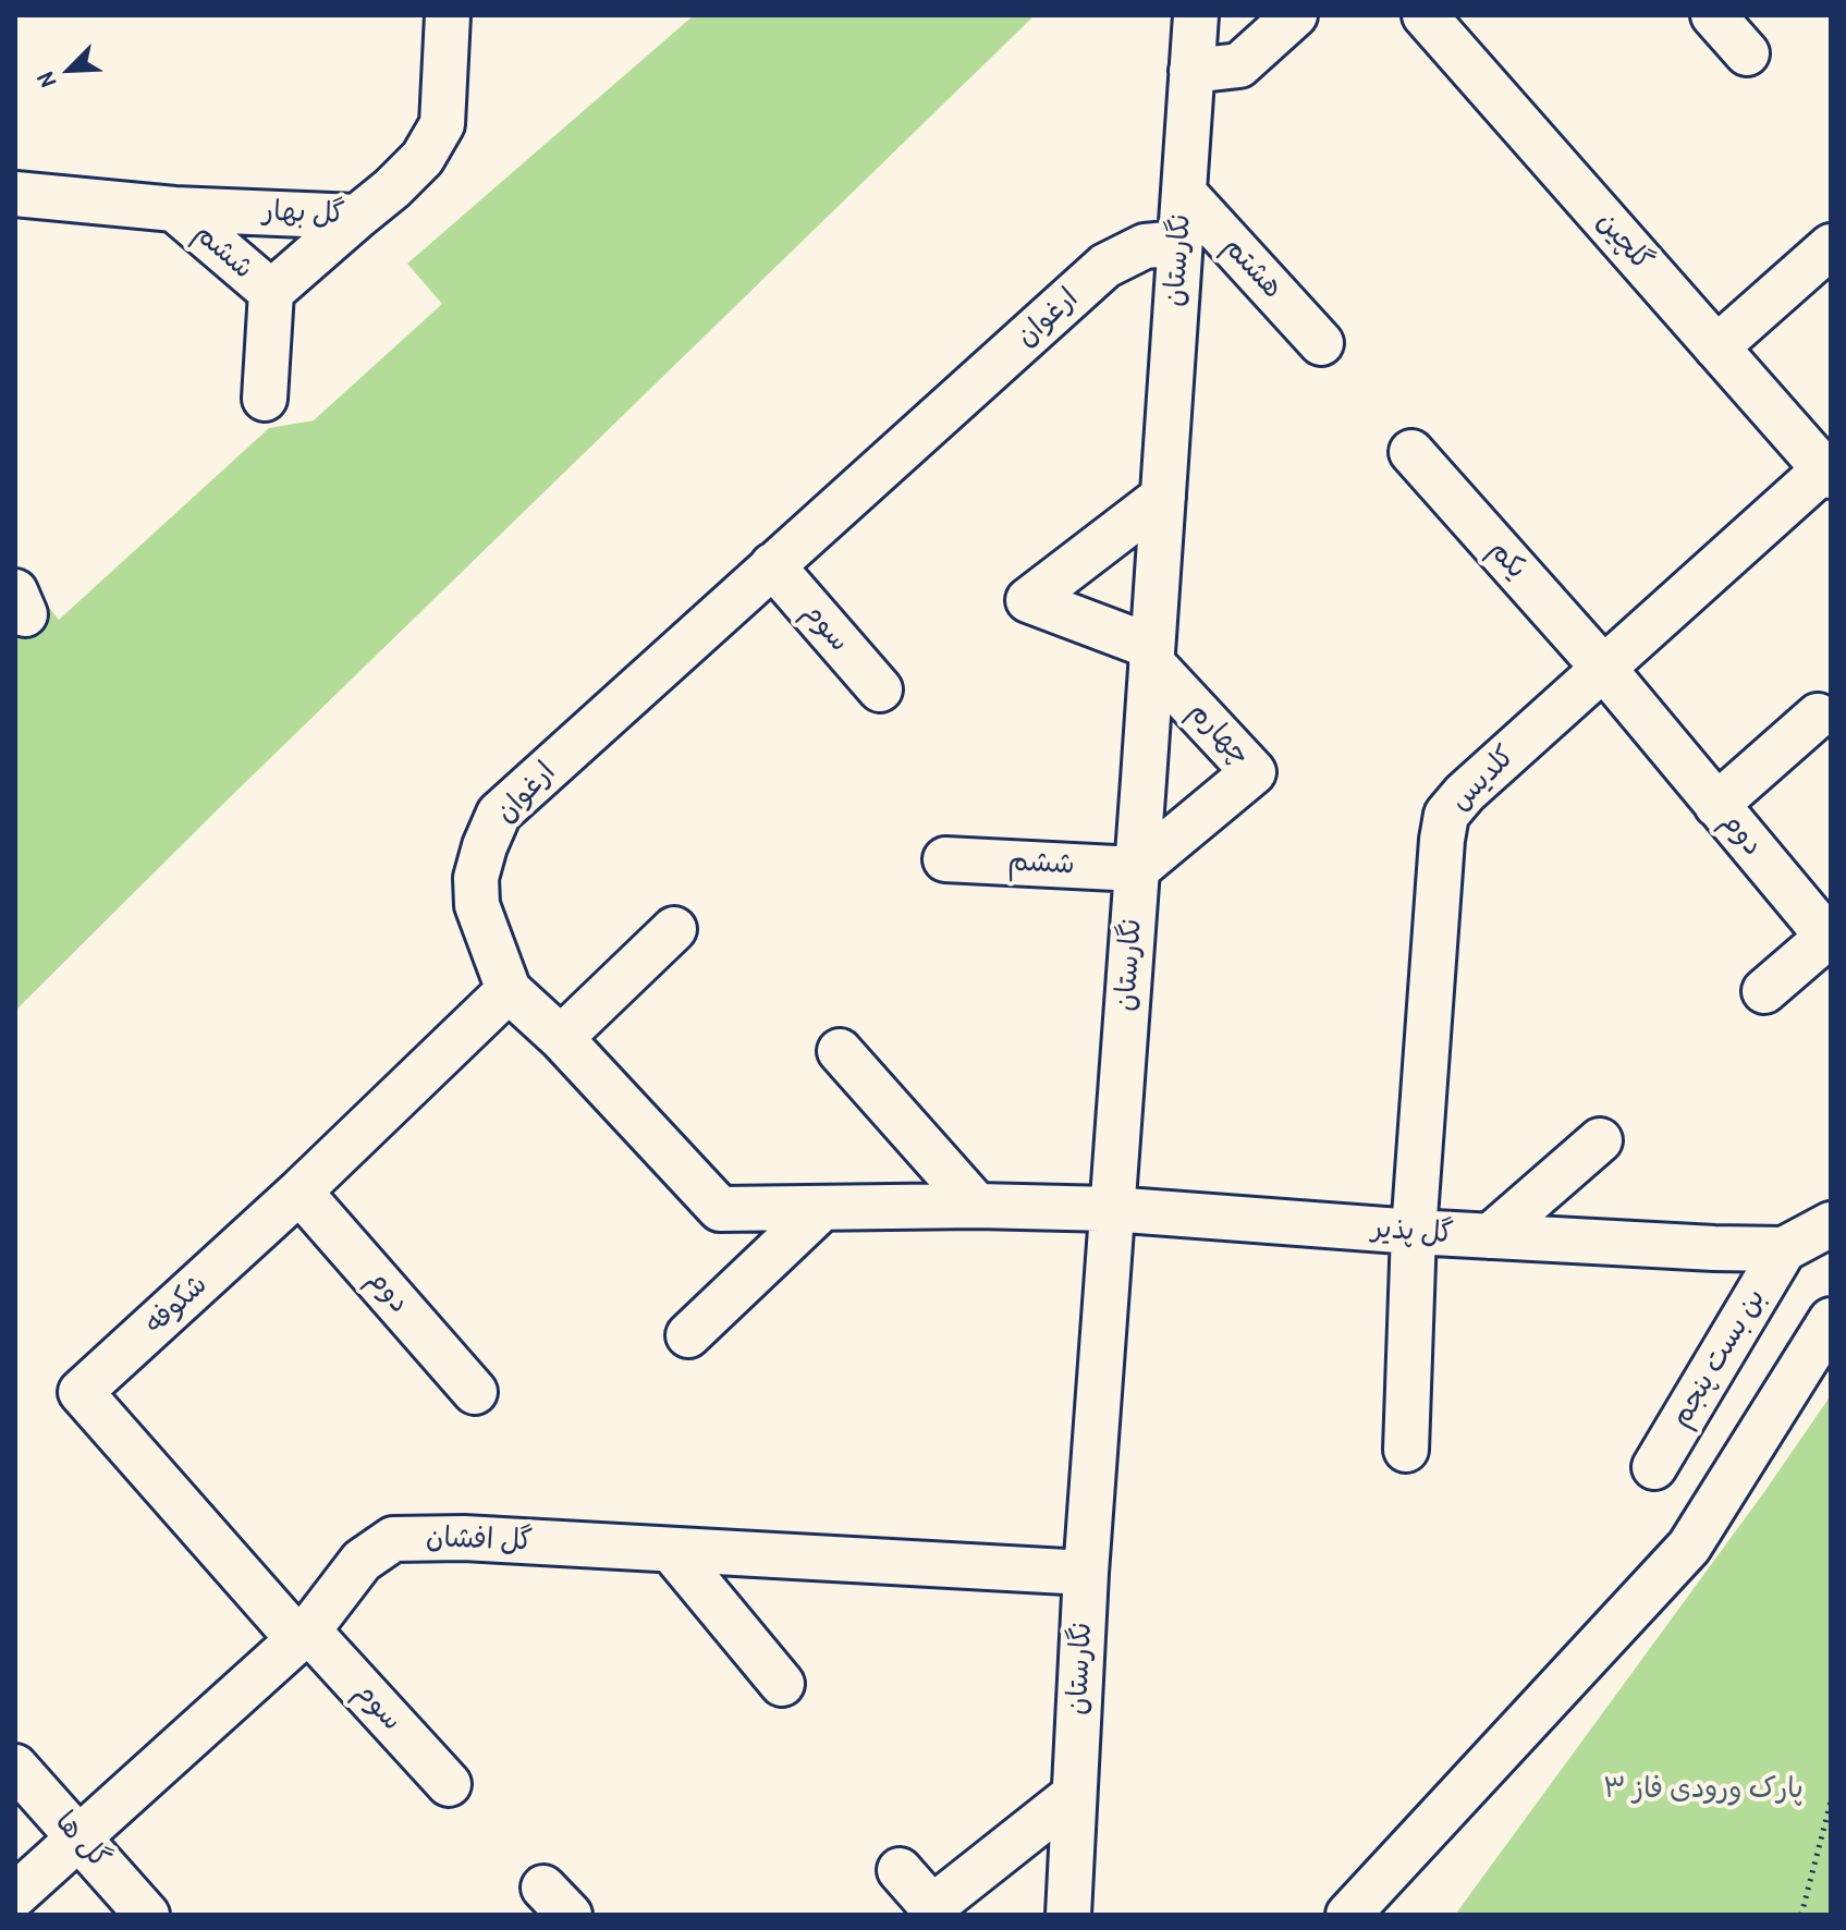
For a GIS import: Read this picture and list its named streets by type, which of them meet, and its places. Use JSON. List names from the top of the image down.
{
  "streets": {
    "street": [
      "گل بهار",
      "گلچین",
      "ششم",
      "نگارستان",
      "هشتم",
      "ارغوان",
      "یکم",
      "سوم",
      "چهارم",
      "کلدیس",
      "دوم",
      "گل پذیر",
      "شکوفه",
      "بن بست پنجم",
      "گل افشان",
      "گل ها"
    ]
  },
  "crossings": [
    ["گل بهار", "ششم"],
    ["گلچین", "کلدیس"],
    ["ششم", "نگارستان"],
    ["ششم", "چهارم"],
    ["نگارستان", "هشتم"],
    ["نگارستان", "ارغوان"],
    ["نگارستان", "چهارم"],
    ["نگارستان", "گل پذیر"],
    ["نگارستان", "گل افشان"],
    ["ارغوان", "سوم"],
    ["ارغوان", "گل پذیر"],
    ["ارغوان", "شکوفه"],
    ["یکم", "کلدیس"],
    ["یکم", "دوم"],
    ["سوم", "شکوفه"],
    ["سوم", "گل افشان"],
    ["کلدیس", "دوم"],
    ["کلدیس", "گل پذیر"],
    ["دوم", "شکوفه"],
    ["گل پذیر", "بن بست پنجم"],
    ["شکوفه", "گل افشان"],
    ["گل افشان", "گل ها"]
  ],
  "parks": ["پارک ورودی فاز ۳"],
  "north": "bottom left"
}
